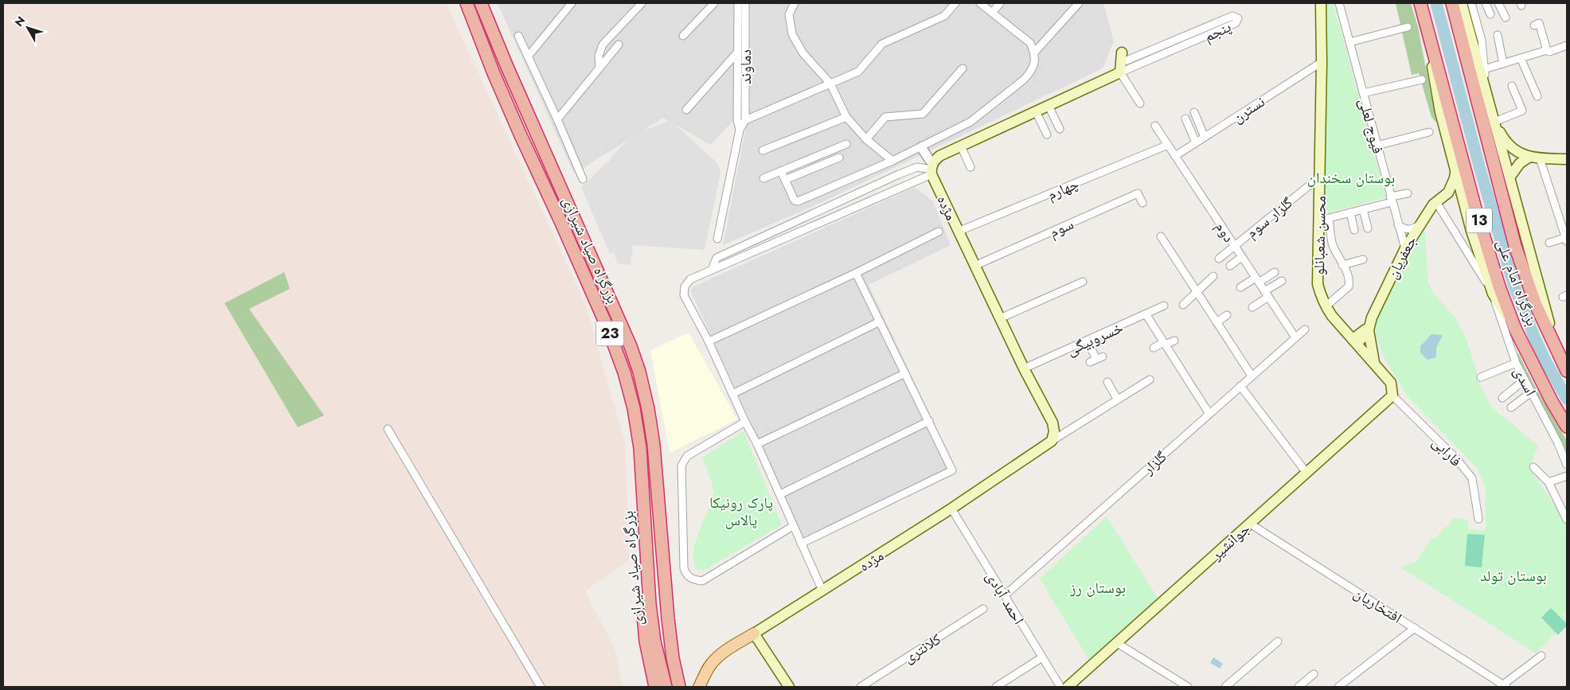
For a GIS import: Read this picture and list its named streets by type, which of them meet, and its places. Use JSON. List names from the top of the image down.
{
  "streets": {
    "highway": [
      "13",
      "بزرگراه صیاد شیرازی",
      "بزرگراه امام علی",
      "23"
    ],
    "main road": [
      "مژده",
      "محسن شعبانلو",
      "جعفریان",
      "جوانشیر"
    ],
    "street": [
      "پنجم",
      "دماوند",
      "نسترن",
      "فیوج لعلی",
      "چهارم",
      "گلزار سوم",
      "سوم",
      "دوم",
      "خسروبیگی",
      "اسدی",
      "فارابی",
      "گلزار",
      "احمد آبادی",
      "افتخاریان",
      "کلانتری"
    ]
  },
  "crossings": [
    ["نسترن", "دوم"],
    ["نسترن", "محسن شعبانلو"],
    ["فیوج لعلی", "جعفریان"],
    ["چهارم", "مژده"],
    ["چهارم", "دوم"],
    ["مژده", "سوم"],
    ["مژده", "خسروبیگی"],
    ["مژده", "احمد آبادی"],
    ["گلزار سوم", "دوم"],
    ["گلزار سوم", "محسن شعبانلو"],
    ["دوم", "گلزار"],
    ["محسن شعبانلو", "فارابی"],
    ["محسن شعبانلو", "جوانشیر"],
    ["جعفریان", "اسدی"],
    ["فارابی", "جوانشیر"],
    ["گلزار", "احمد آبادی"],
    ["جوانشیر", "افتخاریان"]
  ],
  "parks": [
    "بوستان سخندان",
    "پارک رونیکا پالاس",
    "بوستان تولد",
    "بوستان رز"
  ],
  "north": "top left"
}
